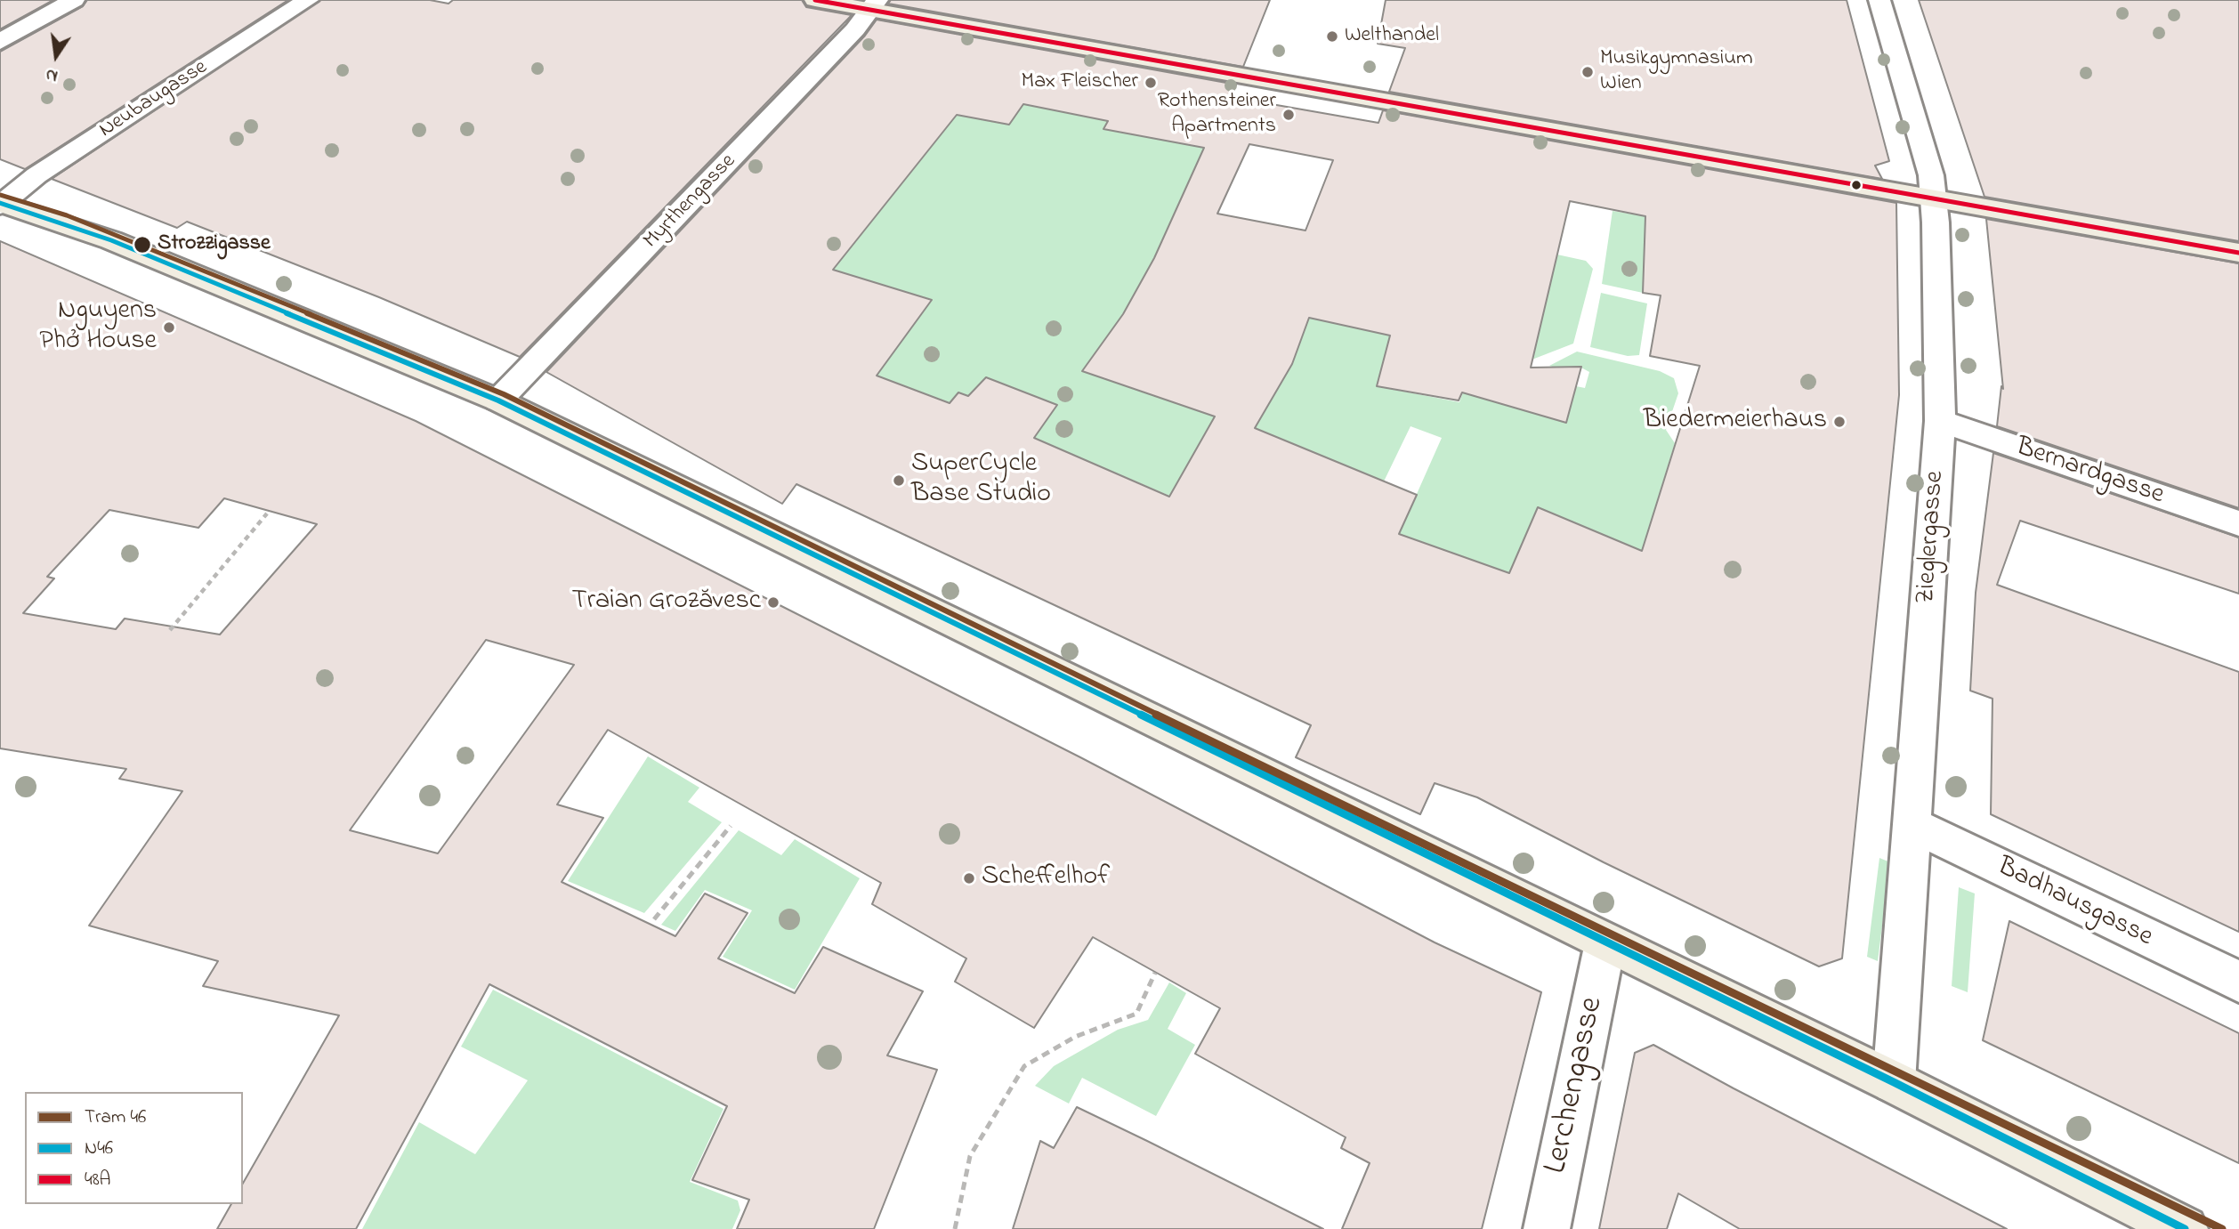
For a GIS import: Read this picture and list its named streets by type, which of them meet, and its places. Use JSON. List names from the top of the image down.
{
  "streets": {
    "street": [
      "Neubaugasse",
      "Myrthengasse",
      "Bernardgasse",
      "Zieglergasse",
      "Badhausgasse",
      "Lerchengasse"
    ]
  },
  "crossings": [
    ["Bernardgasse", "Zieglergasse"],
    ["Zieglergasse", "Badhausgasse"]
  ],
  "places": [
    "Welthandel",
    "Musikgymnasium Wien",
    "Max Fleischer",
    "Rothensteiner Apartments",
    "Strozzigasse",
    "Nguyens Phở House",
    "Biedermeierhaus",
    "SuperCycle Base Studio",
    "Traian Grozăvesc",
    "Scheffelhof"
  ],
  "lines": ["transit line 48A", "tram line 46", "transit line N46"],
  "legend": ["Tram 46", "N46", "48A"],
  "north": "bottom"
}
